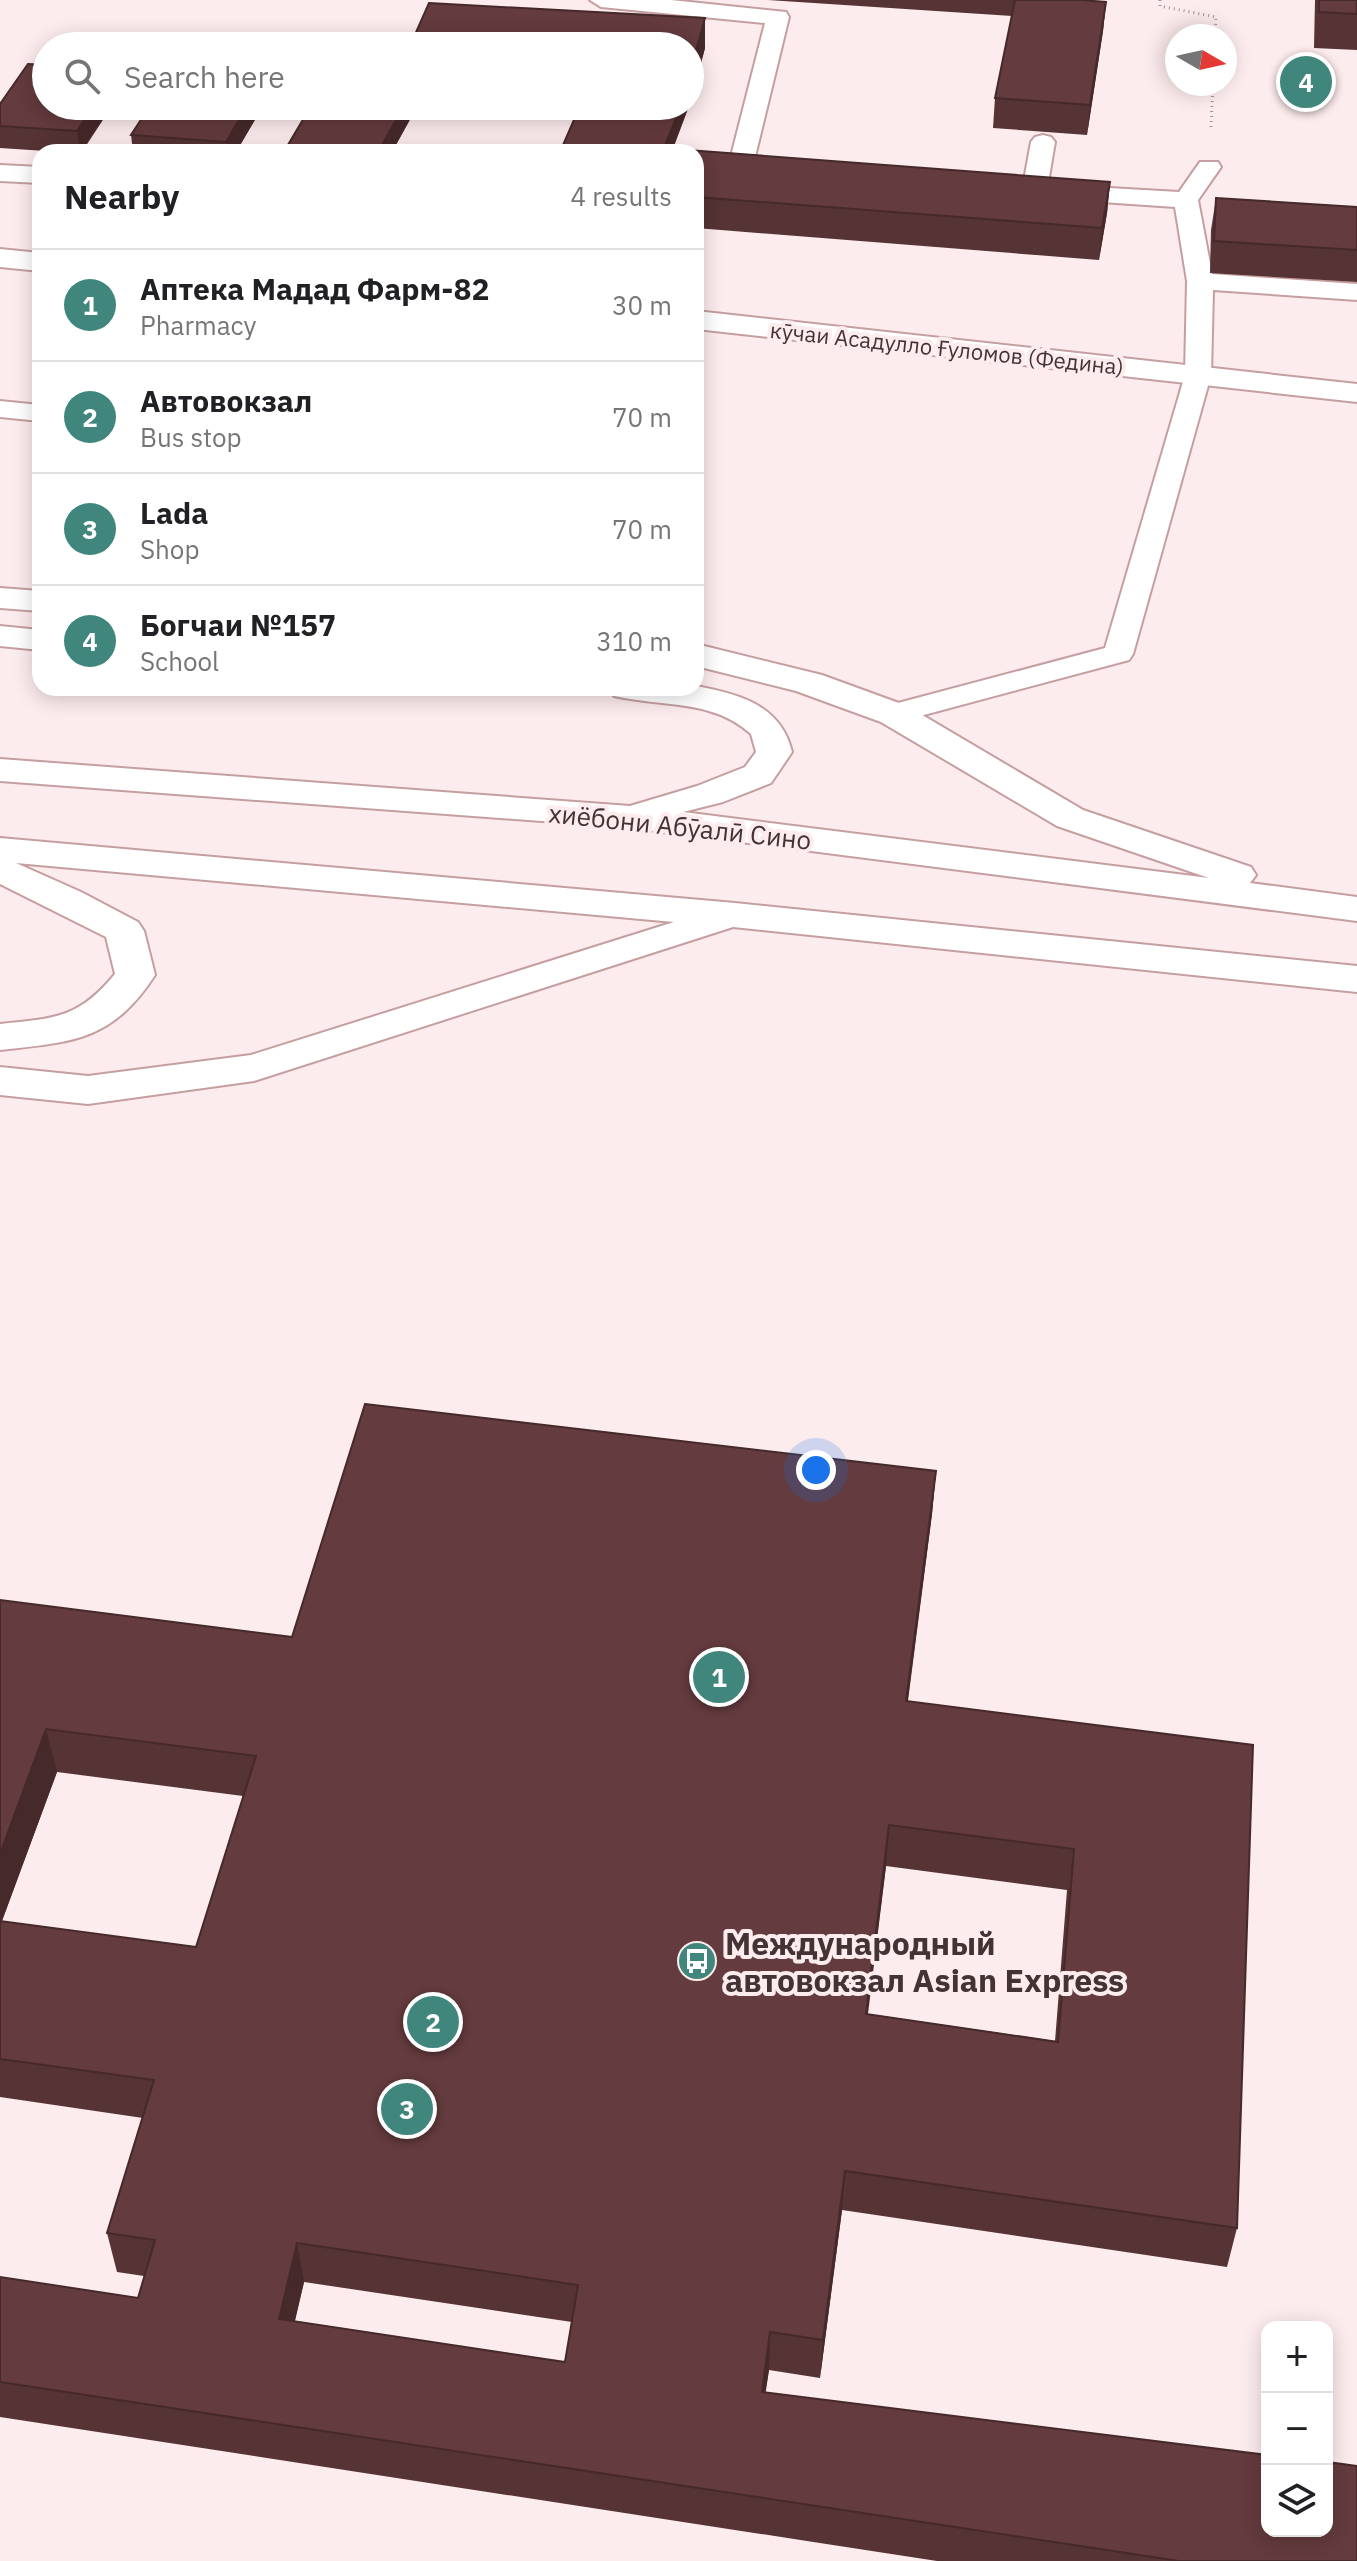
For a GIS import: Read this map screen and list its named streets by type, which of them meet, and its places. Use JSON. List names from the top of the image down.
{
  "streets": {
    "main road": ["кӯчаи Асадулло Ғуломов (Федина)", "хиёбони Абӯалӣ Сино"]
  },
  "places": {
    "bus stop": ["Международный автовокзал Asian Express"]
  },
  "north": "right",
  "page": {
    "search": "Search here",
    "pins": [
      "4",
      "1",
      "2",
      "3"
    ],
    "heading": ["Nearby", "4 results"],
    "list": [
      {
        "mark": "1",
        "name": "Аптека Мадад Фарм-82",
        "note": "Pharmacy",
        "value": "30 m"
      },
      {
        "mark": "2",
        "name": "Автовокзал",
        "note": "Bus stop",
        "value": "70 m"
      },
      {
        "mark": "3",
        "name": "Lada",
        "note": "Shop",
        "value": "70 m"
      },
      {
        "mark": "4",
        "name": "Богчаи №157",
        "note": "School",
        "value": "310 m"
      }
    ],
    "map_buttons": ["+", "−"]
  }
}
